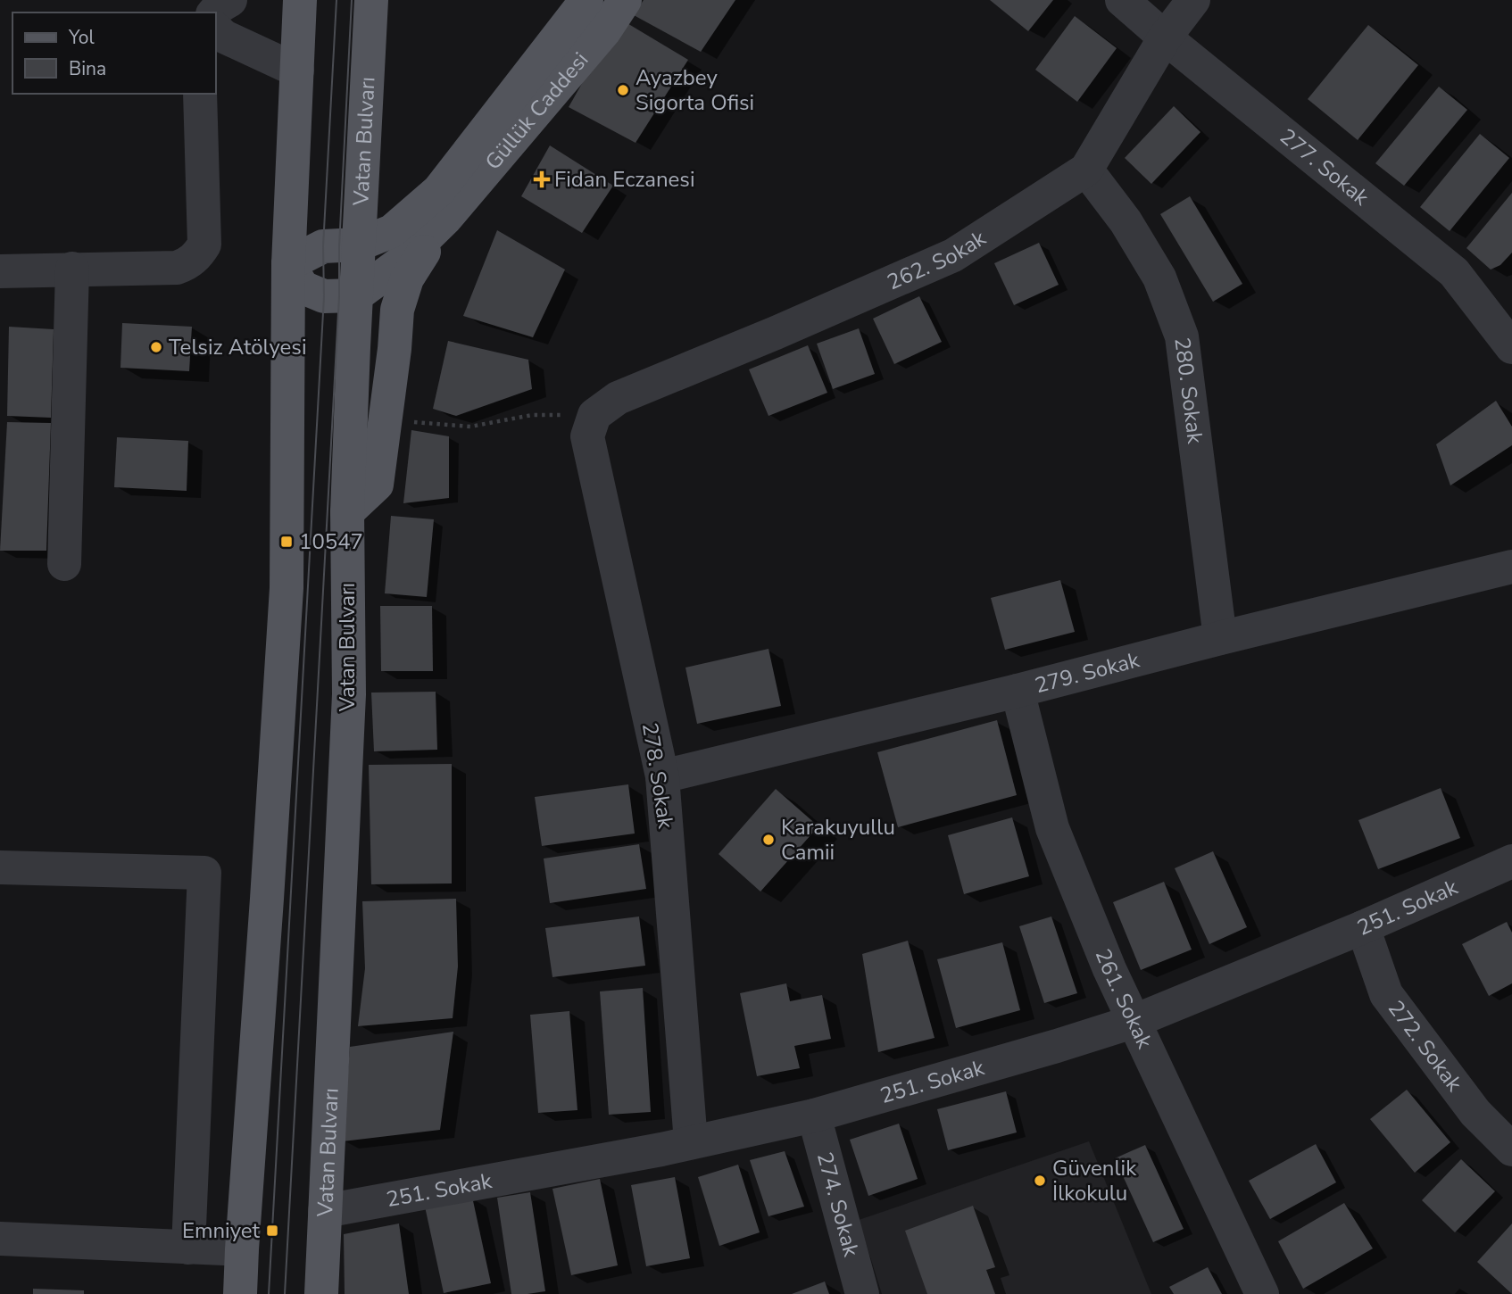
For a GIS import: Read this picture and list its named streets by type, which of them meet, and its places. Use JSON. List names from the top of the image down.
{
  "streets": {
    "main road": ["Güllük Caddesi", "Vatan Bulvarı"],
    "street": [
      "277. Sokak",
      "262. Sokak",
      "280. Sokak",
      "279. Sokak",
      "278. Sokak",
      "251. Sokak",
      "261. Sokak",
      "272. Sokak",
      "274. Sokak"
    ]
  },
  "crossings": [
    ["Vatan Bulvarı", "251. Sokak"],
    ["277. Sokak", "262. Sokak"],
    ["262. Sokak", "280. Sokak"],
    ["262. Sokak", "278. Sokak"],
    ["280. Sokak", "279. Sokak"],
    ["279. Sokak", "278. Sokak"],
    ["279. Sokak", "261. Sokak"],
    ["278. Sokak", "251. Sokak"],
    ["251. Sokak", "261. Sokak"],
    ["251. Sokak", "272. Sokak"],
    ["251. Sokak", "274. Sokak"]
  ],
  "places": {
    "other": [
      "Ayazbey Sigorta Ofisi",
      "Telsiz Atölyesi",
      "Karakuyullu Camii",
      "Güvenlik İlkokulu"
    ],
    "health": ["Fidan Eczanesi"],
    "transit": ["10547", "Emniyet"]
  },
  "legend": ["Yol", "Bina"]
}
